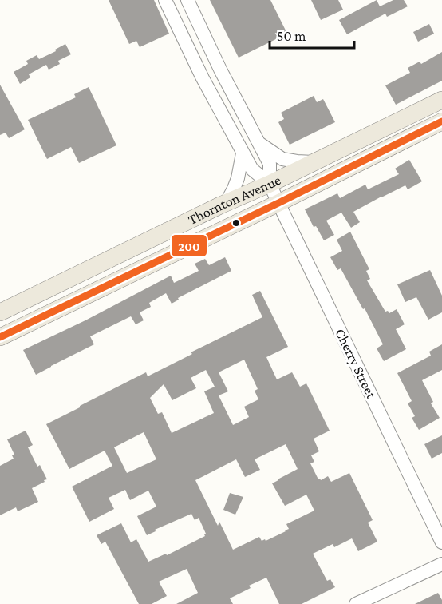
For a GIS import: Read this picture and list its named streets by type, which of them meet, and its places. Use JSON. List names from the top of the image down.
{
  "streets": {
    "main road": ["Thornton Avenue"],
    "street": ["Cherry Street"]
  },
  "crossings": [
    ["Thornton Avenue", "Cherry Street"]
  ],
  "lines": ["transit line 200"],
  "scale_bar": "50 m"
}
